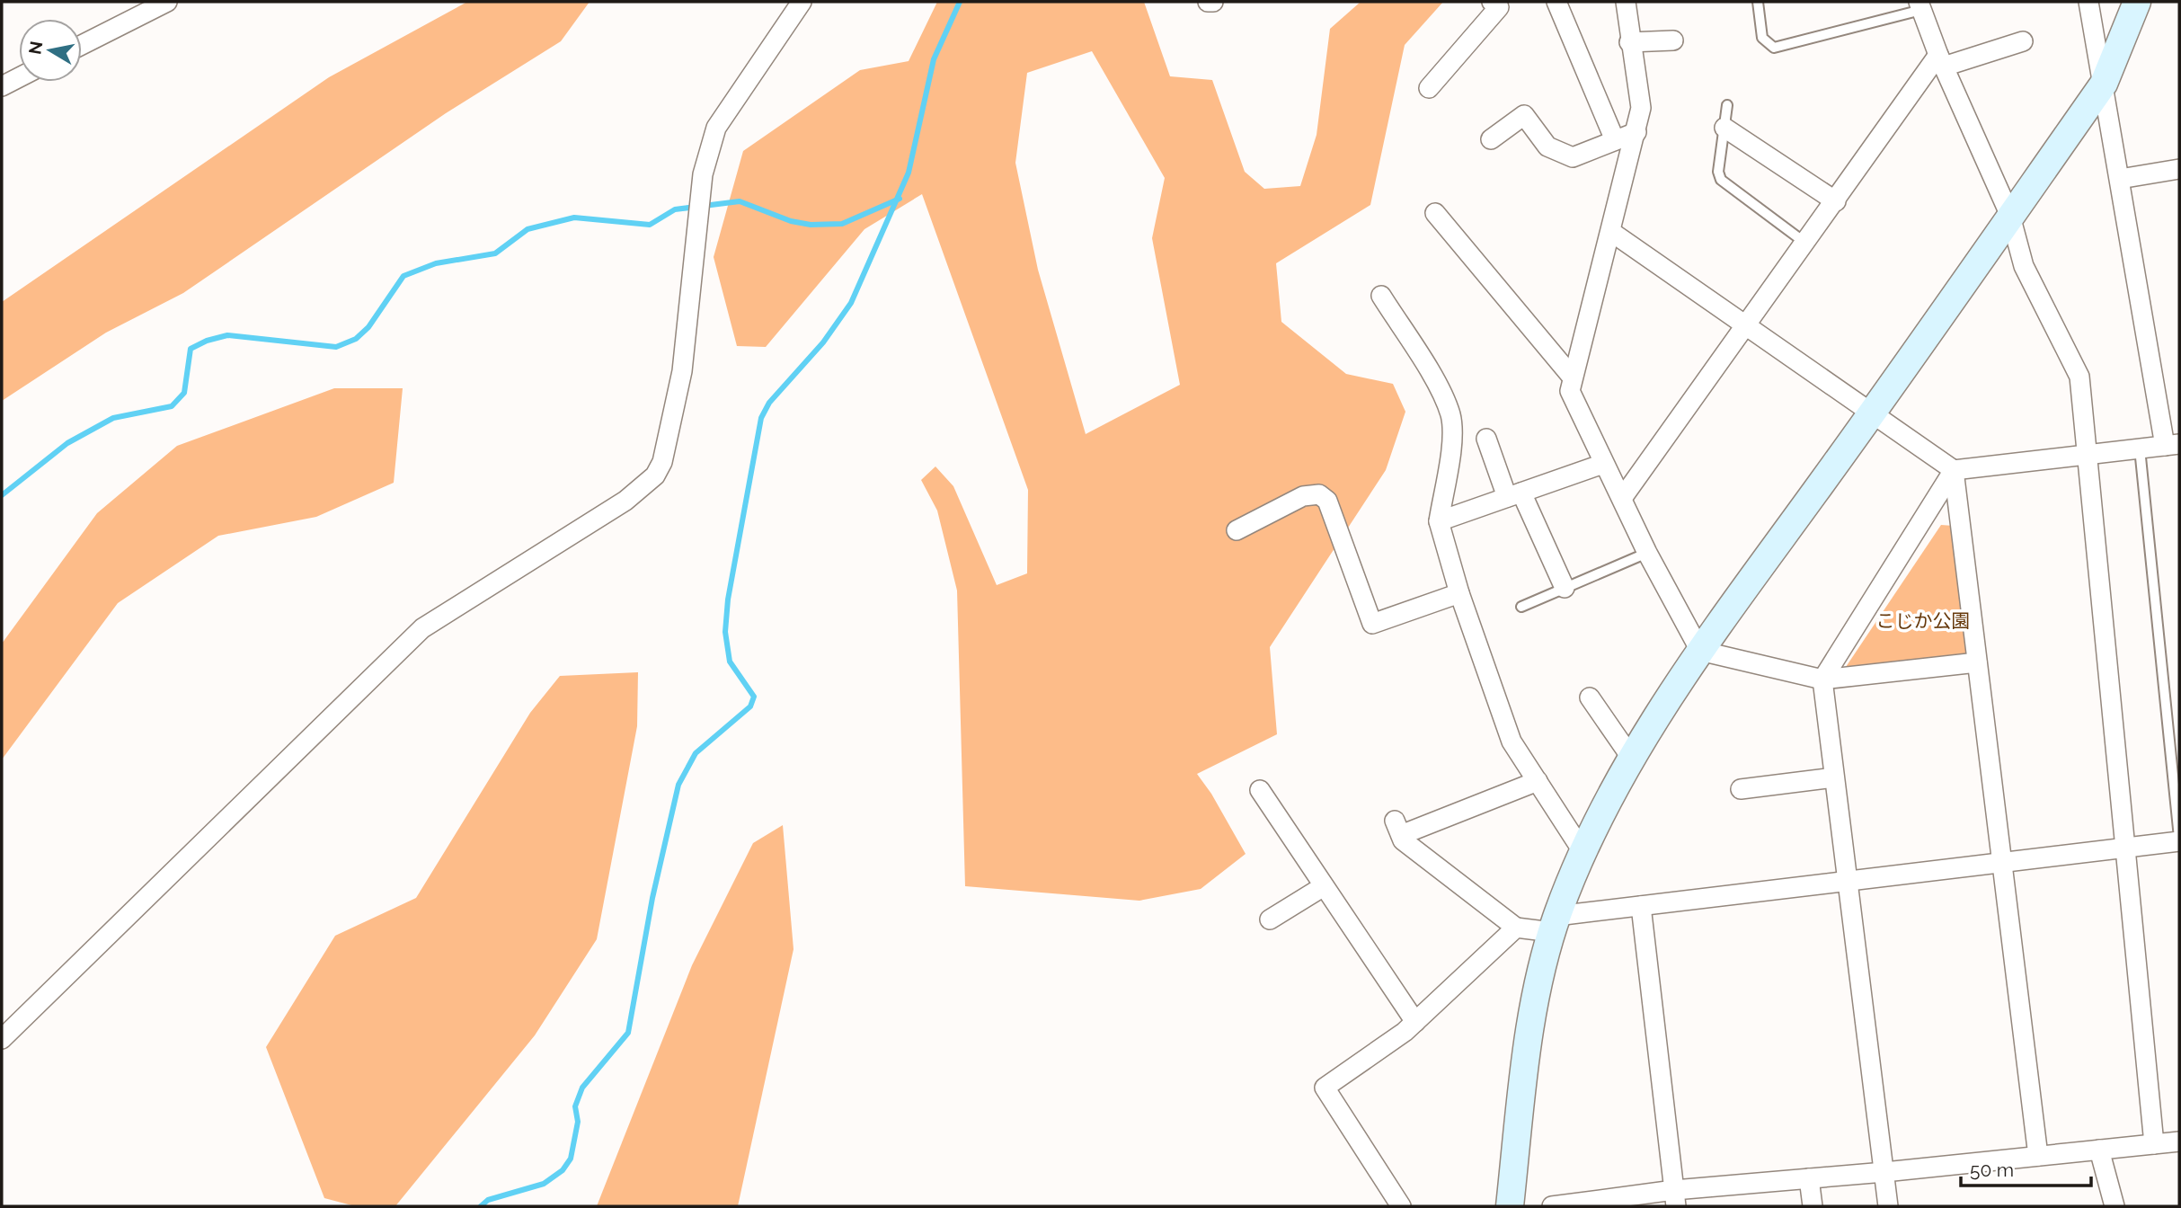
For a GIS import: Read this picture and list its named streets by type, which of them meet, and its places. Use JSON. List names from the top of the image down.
{
  "parks": ["こじか公園"],
  "scale_bar": "50 m",
  "north": "left"
}
